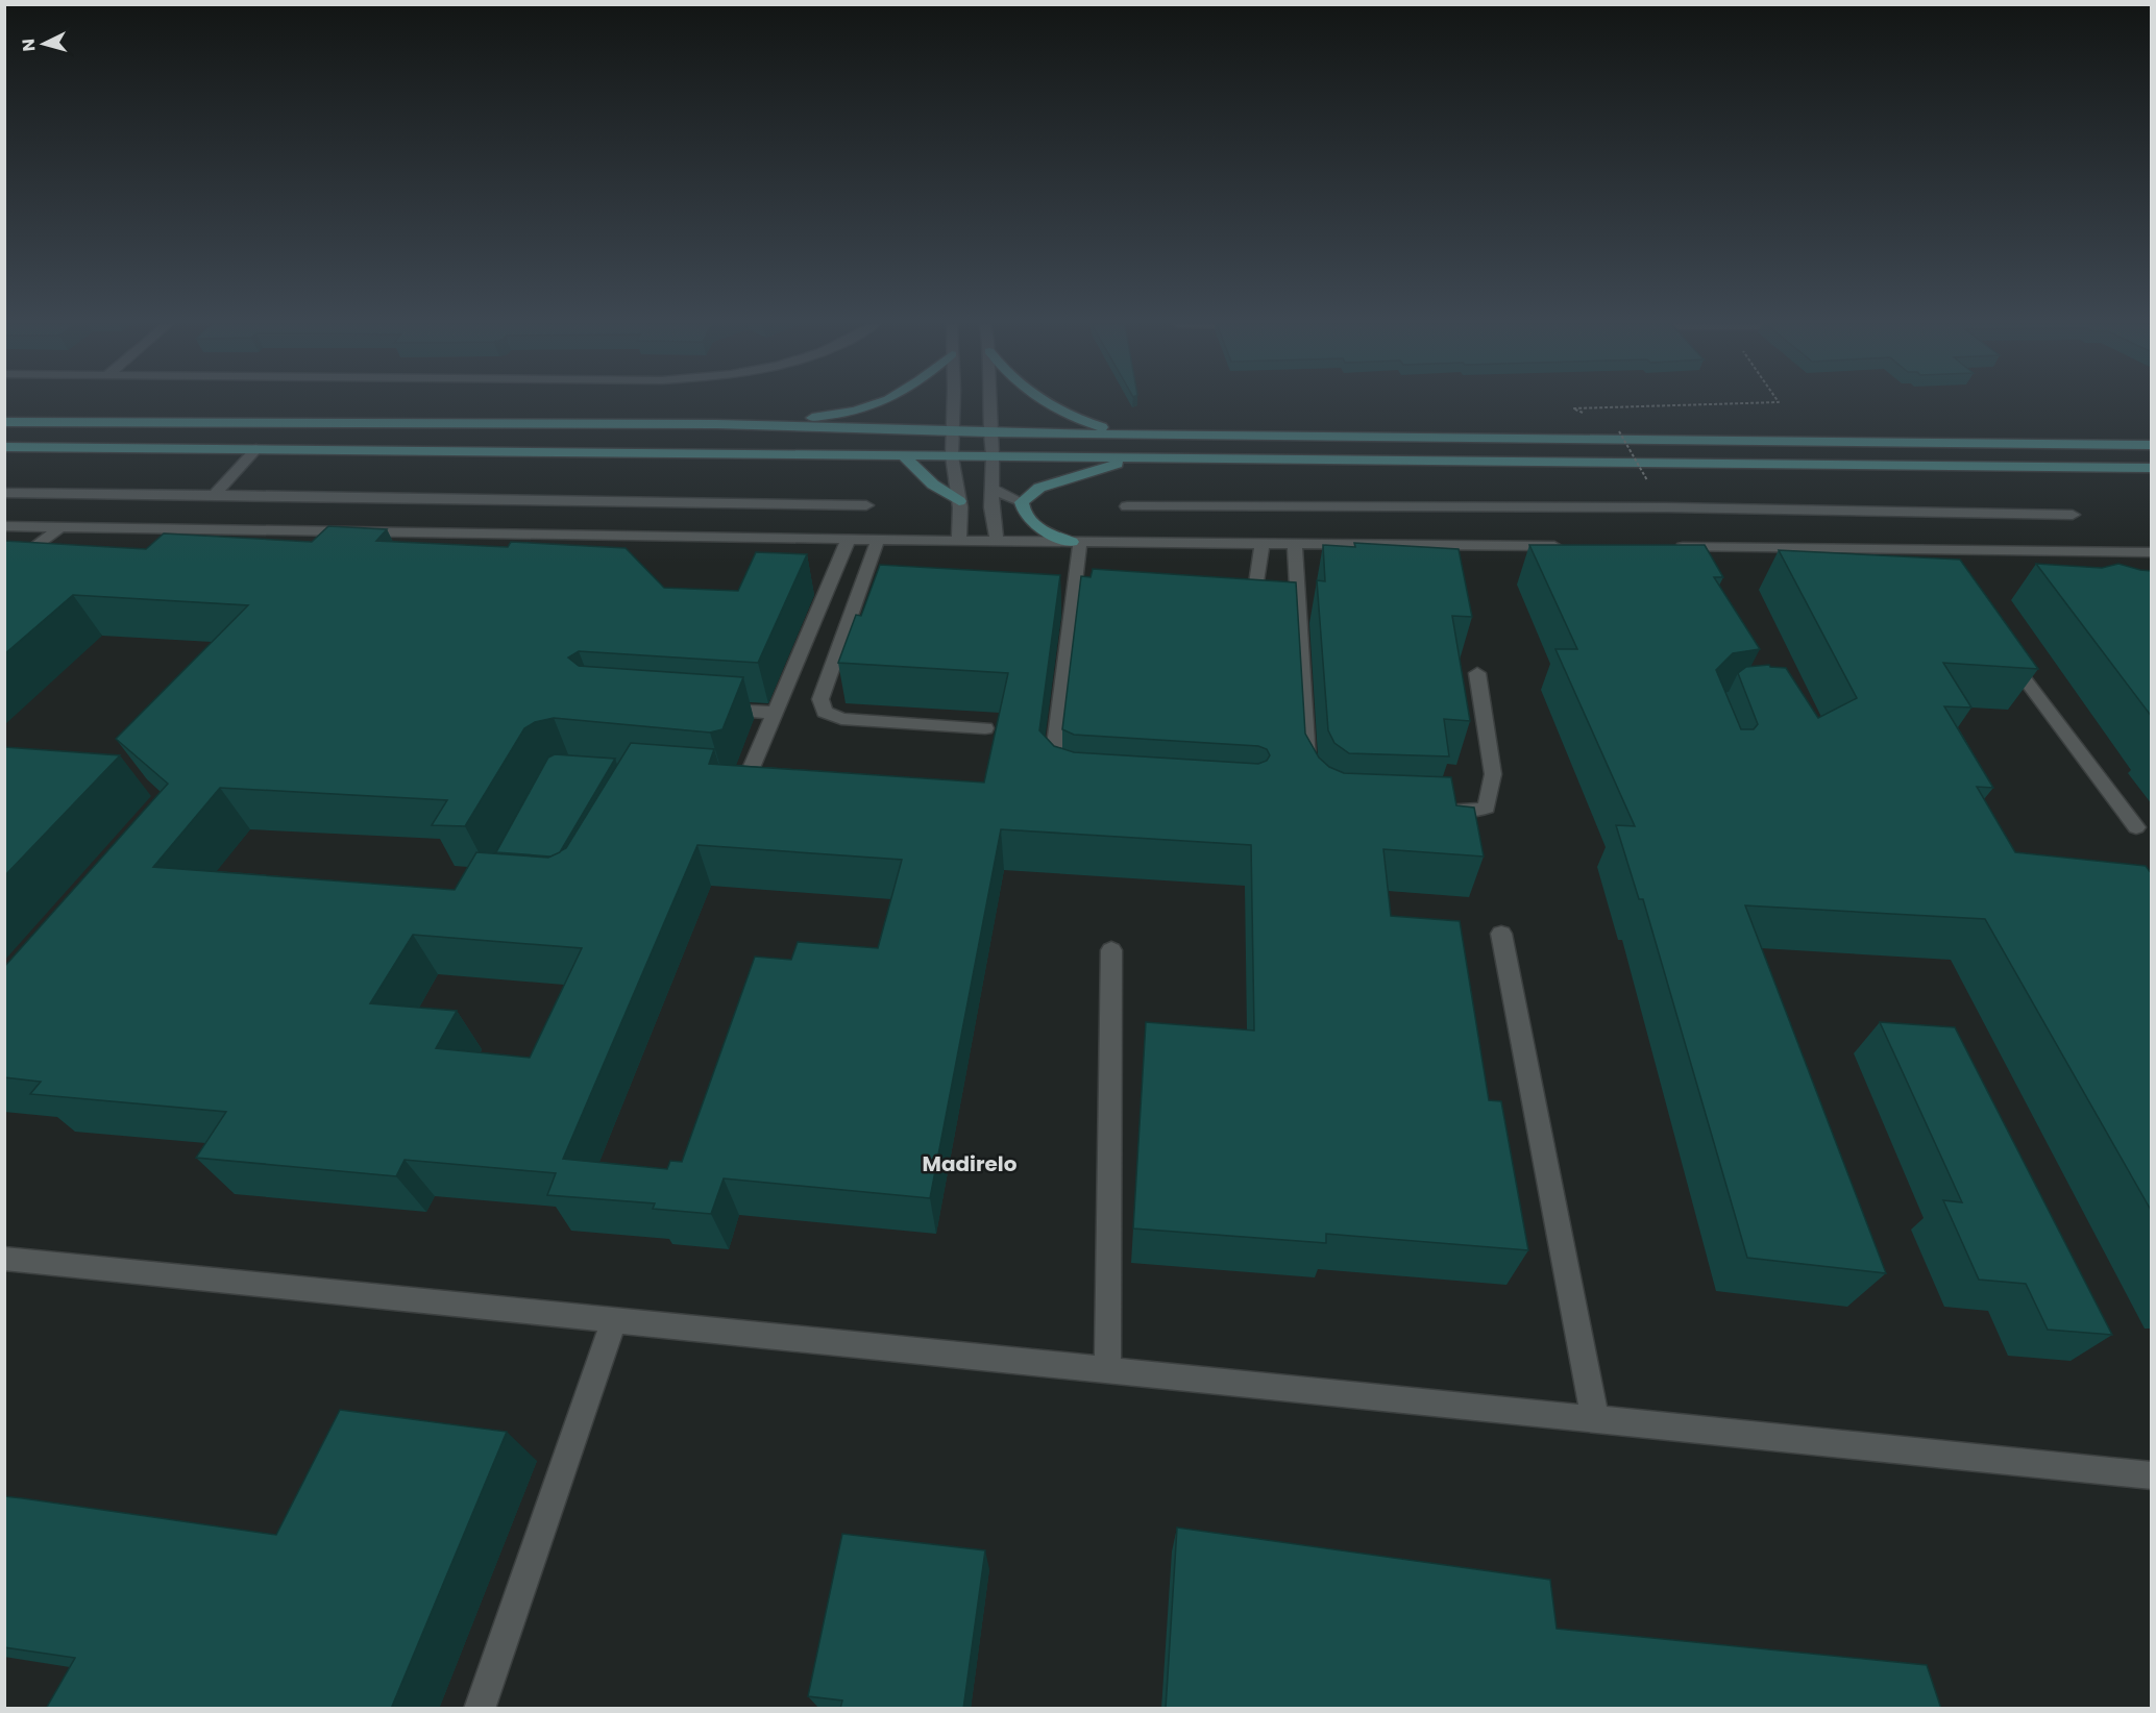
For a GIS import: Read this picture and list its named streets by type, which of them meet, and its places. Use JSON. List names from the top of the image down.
{
  "districts": ["Madirelo"],
  "north": "left"
}
